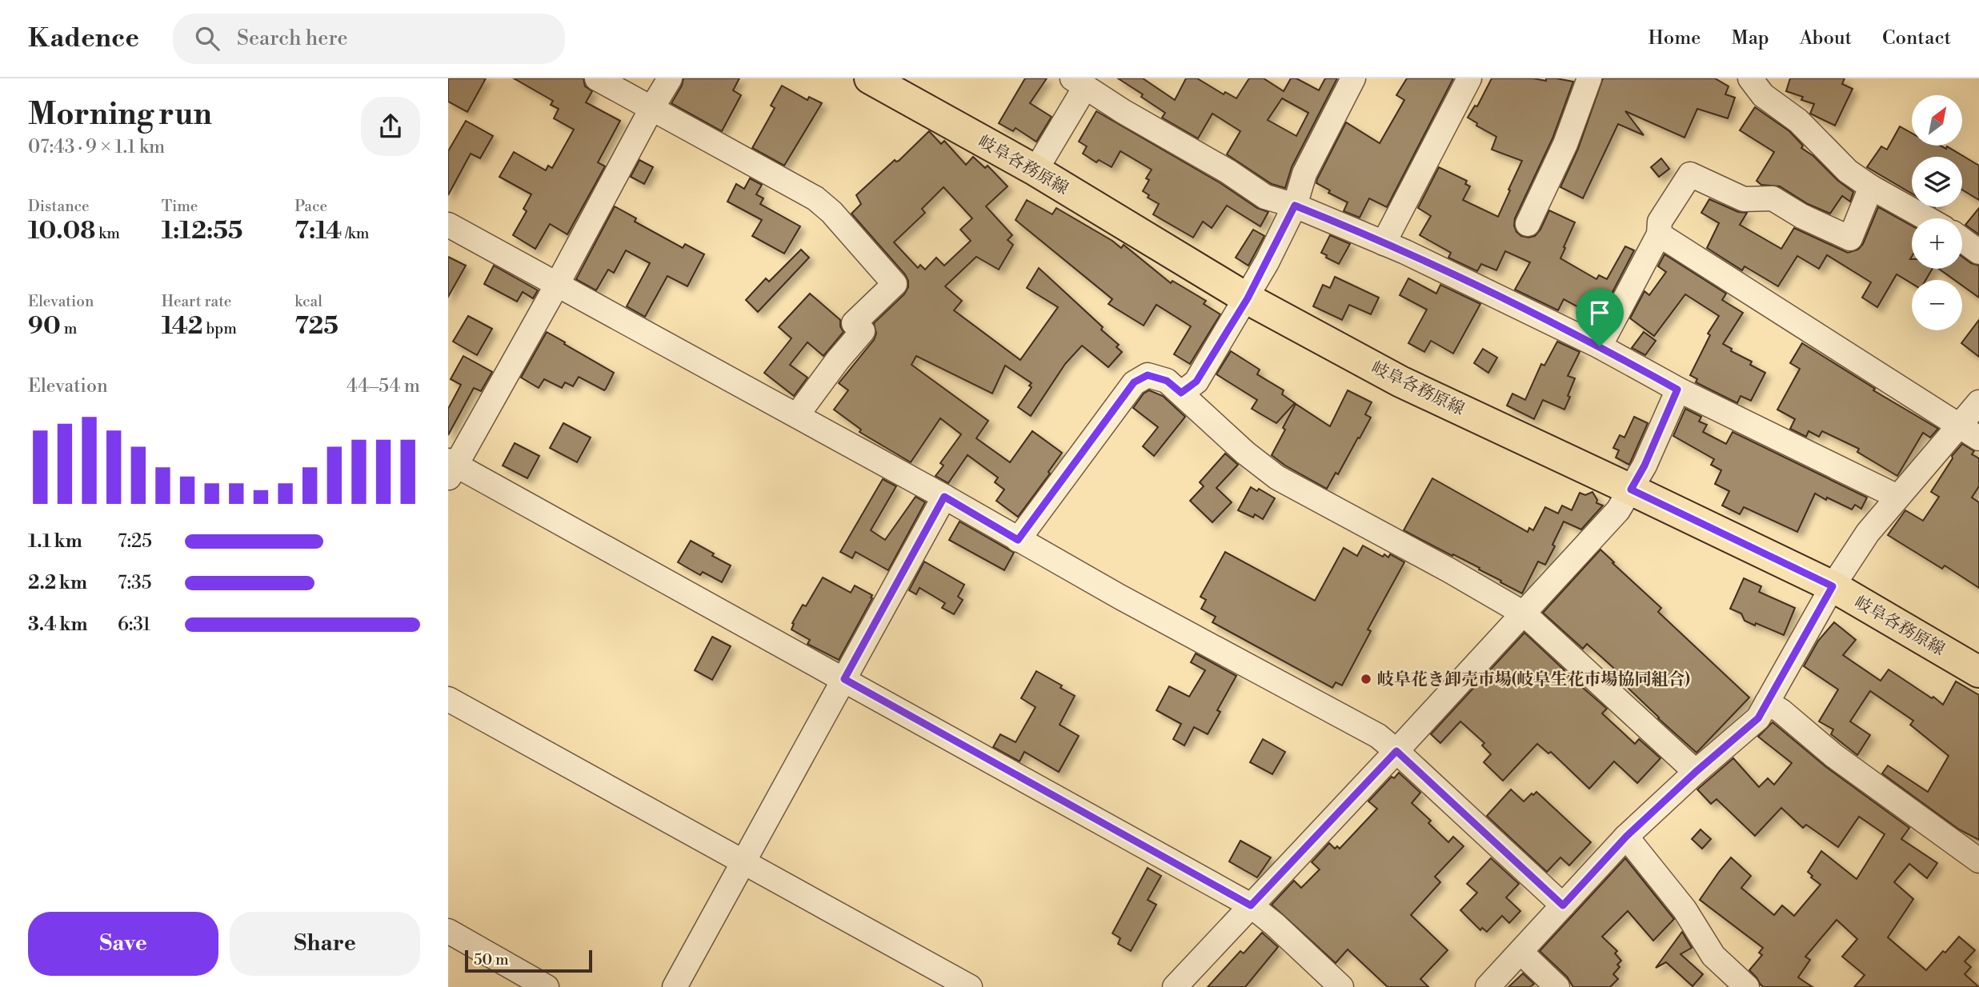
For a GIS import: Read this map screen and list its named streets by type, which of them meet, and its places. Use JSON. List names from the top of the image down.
{
  "streets": {
    "main road": ["岐阜各務原線"]
  },
  "places": ["岐阜花き卸売市場(岐阜生花市場協同組合)"],
  "scale_bar": "50 m",
  "north": "top right",
  "page": {
    "header": "Kadence",
    "search": "Search here",
    "nav": [
      "Home",
      "Map",
      "About",
      "Contact"
    ],
    "heading": ["Morning run", "07:43 · 9 × 1.1 km"],
    "map_buttons": ["+", "−"],
    "stats": [
      ["Distance", "10.08 km"],
      ["Time", "1:12:55"],
      ["Pace", "7:14 /km"],
      ["Elevation", "90 m"],
      ["Heart rate", "142 bpm"],
      ["kcal", "725"]
    ],
    "chart": ["Elevation", "44–54 m"],
    "list": [
      {
        "name": "1.1 km",
        "note": "7:25"
      },
      {
        "name": "2.2 km",
        "note": "7:35"
      },
      {
        "name": "3.4 km",
        "note": "6:31"
      }
    ],
    "buttons": ["Save", "Share"],
    "scale": "50 m"
  }
}
